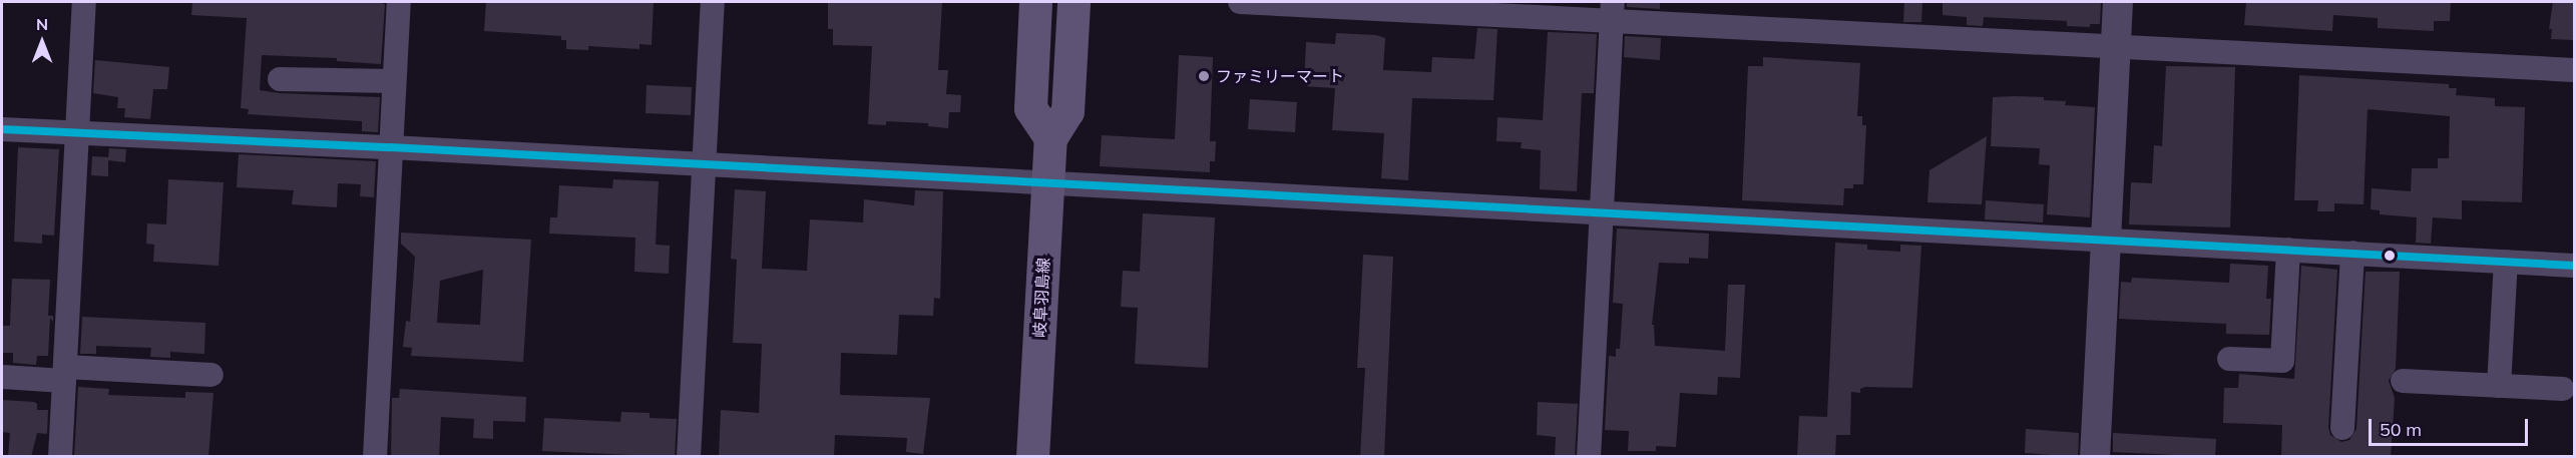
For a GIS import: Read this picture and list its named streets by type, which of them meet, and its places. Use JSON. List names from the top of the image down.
{
  "streets": {
    "main road": ["岐阜羽島線"]
  },
  "places": ["ファミリーマート"],
  "scale_bar": "50 m",
  "north": "top"
}
